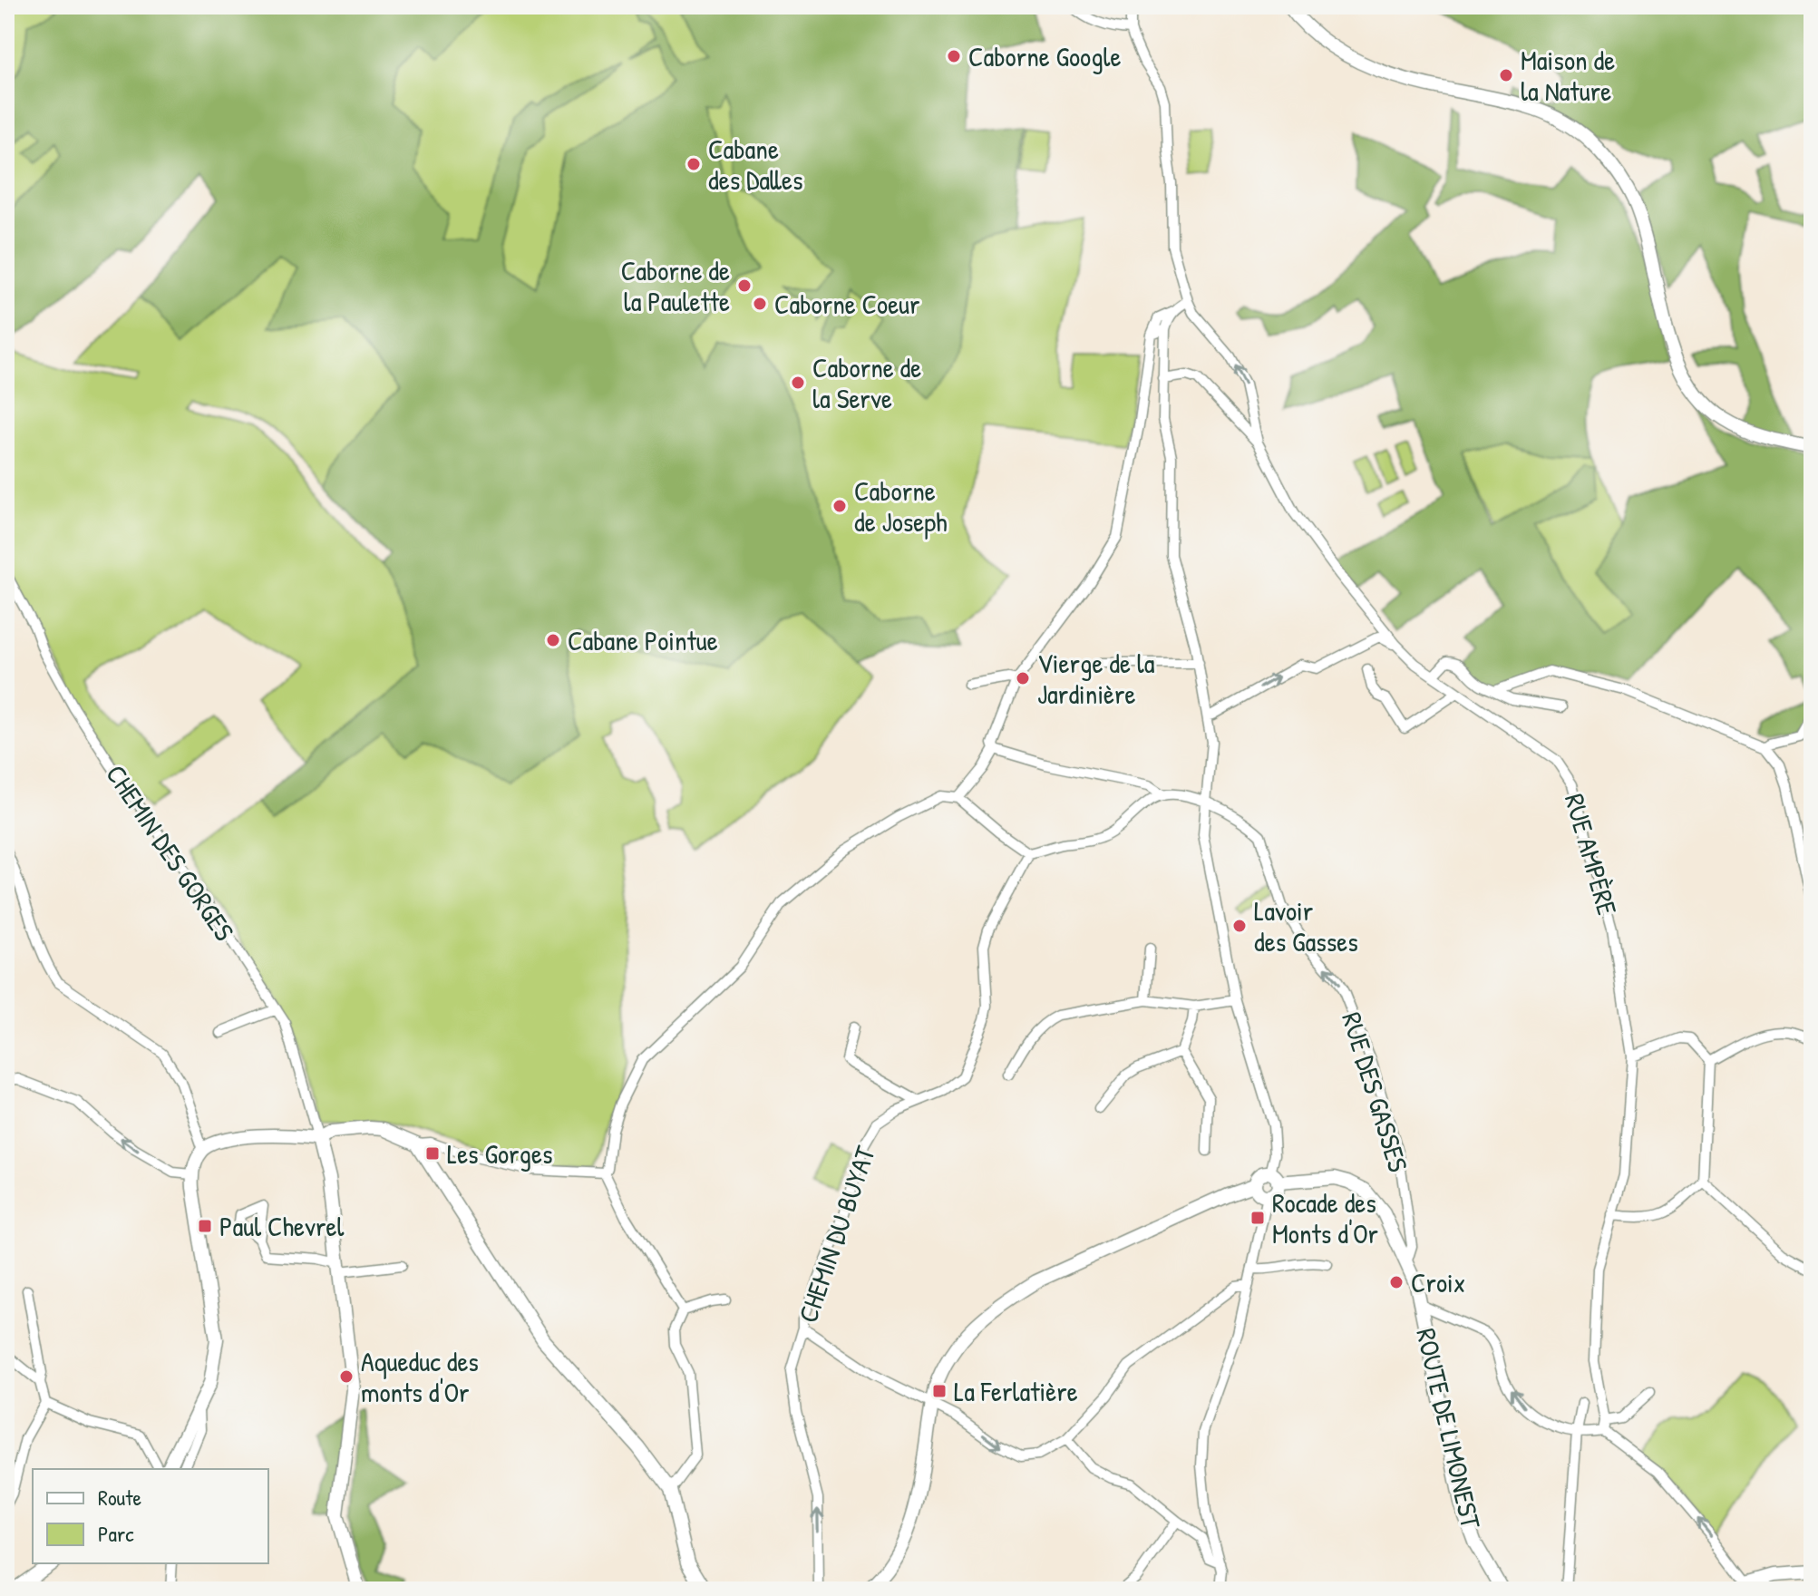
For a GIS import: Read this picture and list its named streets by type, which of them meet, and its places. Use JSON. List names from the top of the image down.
{
  "streets": {
    "street": [
      "CHEMIN DES GORGES",
      "RUE AMPÈRE",
      "RUE DES GASSES",
      "CHEMIN DU BUYAT",
      "ROUTE DE LIMONEST"
    ]
  },
  "crossings": [
    ["RUE DES GASSES", "ROUTE DE LIMONEST"]
  ],
  "places": {
    "other": [
      "Caborne Google",
      "Maison de la Nature",
      "Cabane des Dalles",
      "Caborne de la Paulette",
      "Caborne Coeur",
      "Caborne de la Serve",
      "Caborne de Joseph",
      "Cabane Pointue",
      "Vierge de la Jardinière",
      "Lavoir des Gasses",
      "Croix",
      "Aqueduc des monts d'Or"
    ],
    "transit": [
      "Les Gorges",
      "Rocade des Monts d'Or",
      "Paul Chevrel",
      "La Ferlatière"
    ]
  },
  "legend": ["Route", "Parc"]
}
